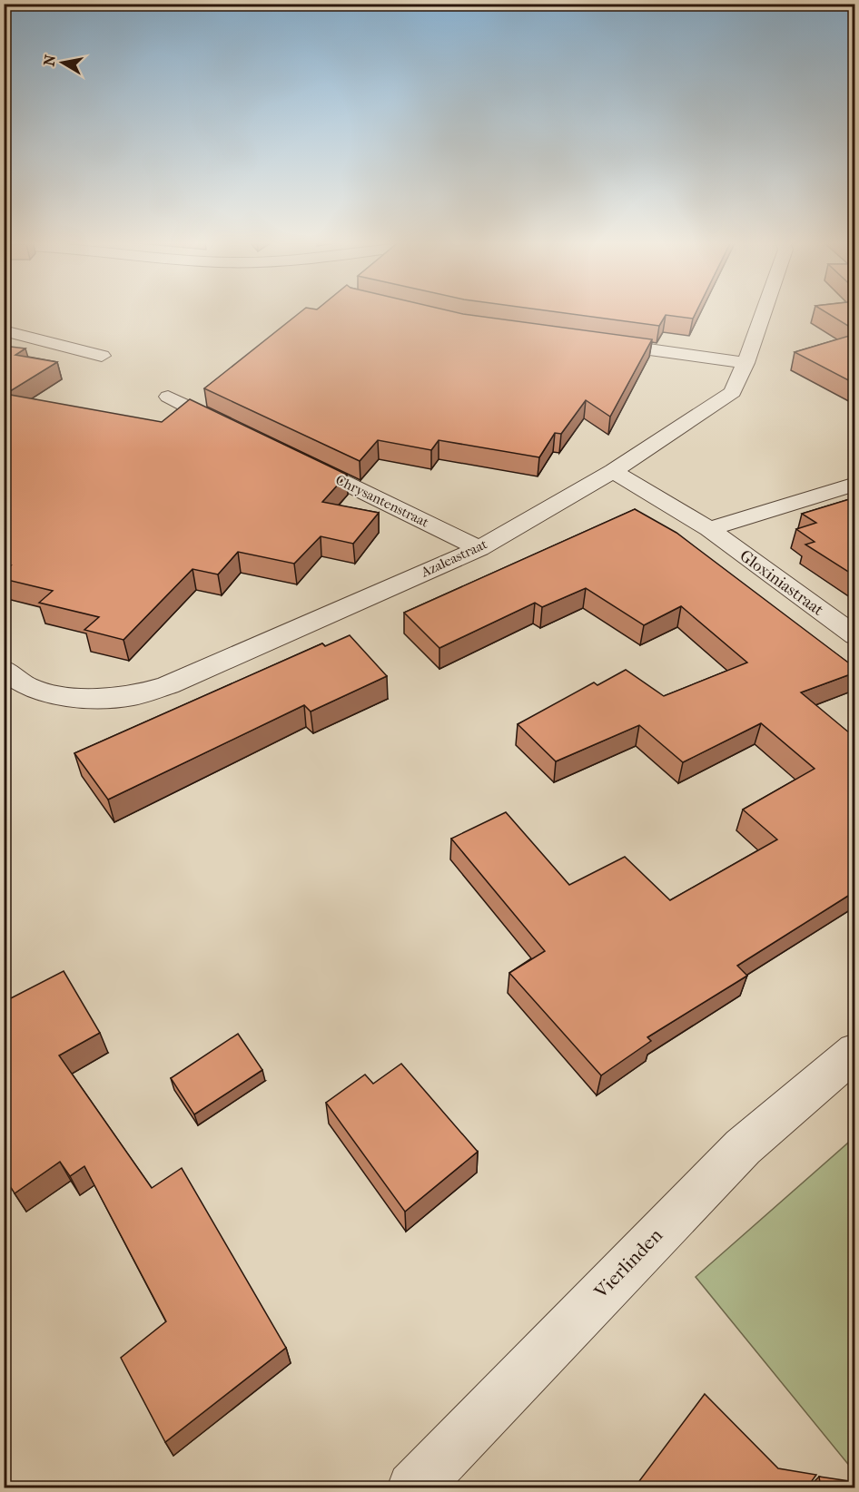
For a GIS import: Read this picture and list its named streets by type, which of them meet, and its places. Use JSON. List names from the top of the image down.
{
  "streets": {
    "street": [
      "Chrysantenstraat",
      "Azaleastraat",
      "Gloxiniastraat",
      "Vierlinden"
    ]
  },
  "crossings": [
    ["Chrysantenstraat", "Azaleastraat"],
    ["Azaleastraat", "Gloxiniastraat"]
  ],
  "north": "left"
}
